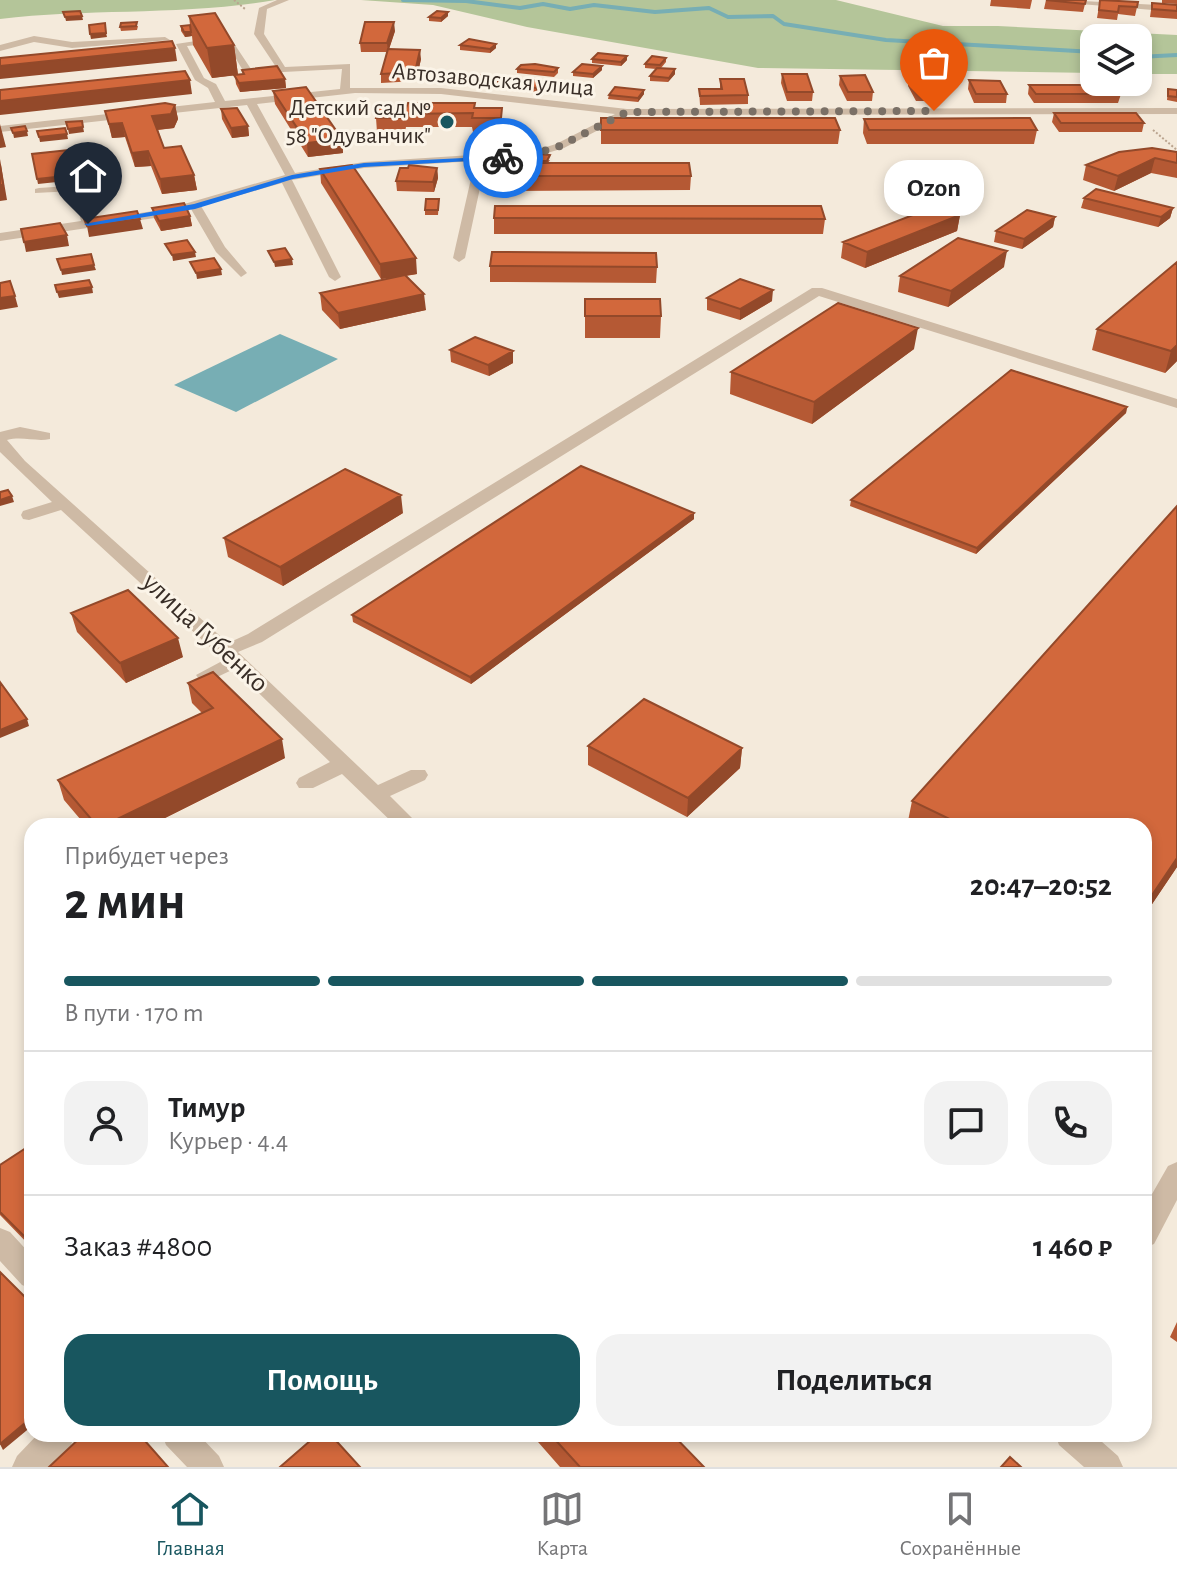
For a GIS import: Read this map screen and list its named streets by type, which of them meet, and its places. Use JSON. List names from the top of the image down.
{
  "streets": {
    "street": ["Автозаводская улица", "улица Губенко"]
  },
  "places": ["Ozon", "Детский сад № 58 \"Одуванчик\""],
  "page": {
    "bubble": "Ozon",
    "heading": ["2 мин", "Прибудет через", "20:47–20:52"],
    "panel": [
      "Тимур",
      "Курьер · 4.4",
      "Заказ #4800",
      "1 460 ₽"
    ],
    "bar": "В пути · 170 m",
    "buttons": ["Помощь", "Поделиться"],
    "tabs": ["Главная", "Карта", "Сохранённые"]
  }
}
